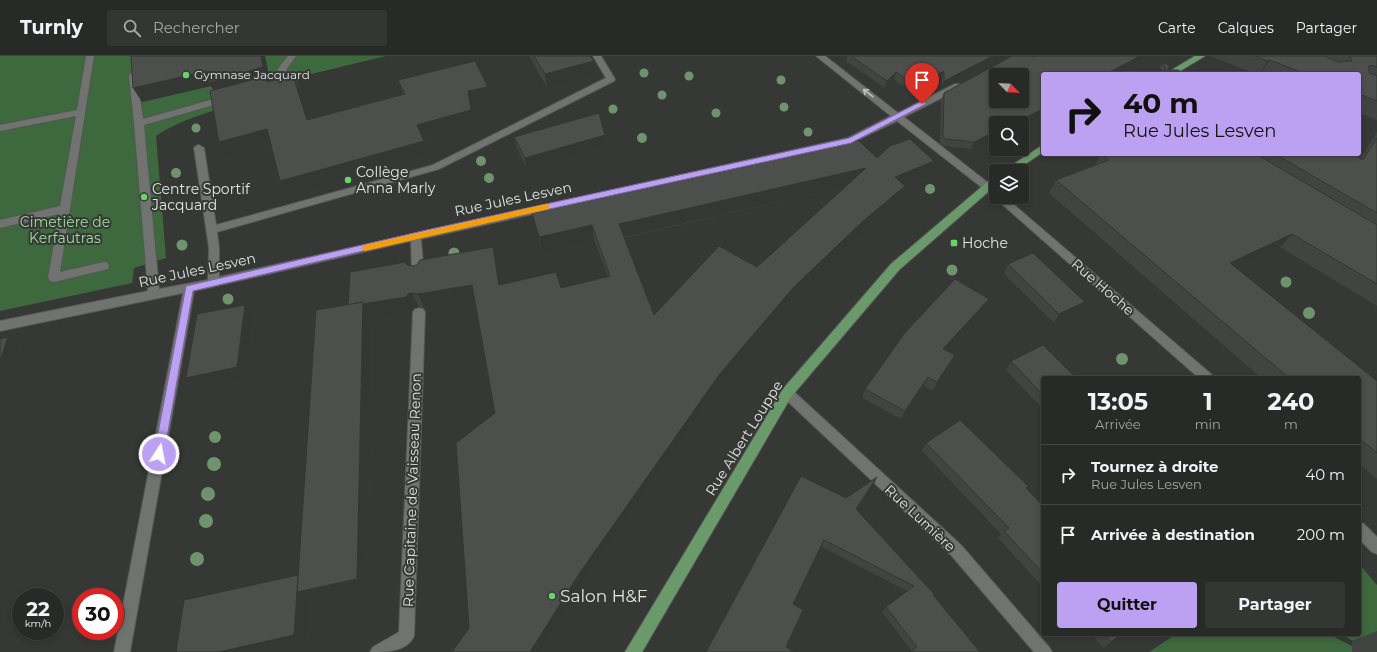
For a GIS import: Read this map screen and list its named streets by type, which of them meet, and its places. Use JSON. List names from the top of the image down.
{
  "streets": {
    "main road": ["Rue Albert Louppe"],
    "street": [
      "Rue Jules Lesven",
      "Rue Hoche",
      "Rue Capitaine de Vaisseau Renon",
      "Rue Lumière"
    ]
  },
  "crossings": [
    ["Rue Albert Louppe", "Rue Lumière"]
  ],
  "parks": ["Cimetière de Kerfautras"],
  "places": {
    "other": [
      "Gymnase Jacquard",
      "Collège Anna Marly",
      "Centre Sportif Jacquard",
      "Salon H&F"
    ],
    "transit": ["Hoche"]
  },
  "north": "bottom right",
  "page": {
    "header": "Turnly",
    "search": "Rechercher",
    "nav": ["Carte", "Calques", "Partager"],
    "turn": ["40 m", "Rue Jules Lesven"],
    "eta": [
      "13:05",
      "Arrivée",
      "1",
      "min",
      "240",
      "m"
    ],
    "list": [
      {
        "name": "Tournez à droite",
        "note": "Rue Jules Lesven",
        "value": "40 m"
      },
      {
        "name": "Arrivée à destination",
        "value": "200 m"
      }
    ],
    "buttons": ["Quitter", "Partager"],
    "speed": "22 km/h",
    "limit": "30"
  }
}
